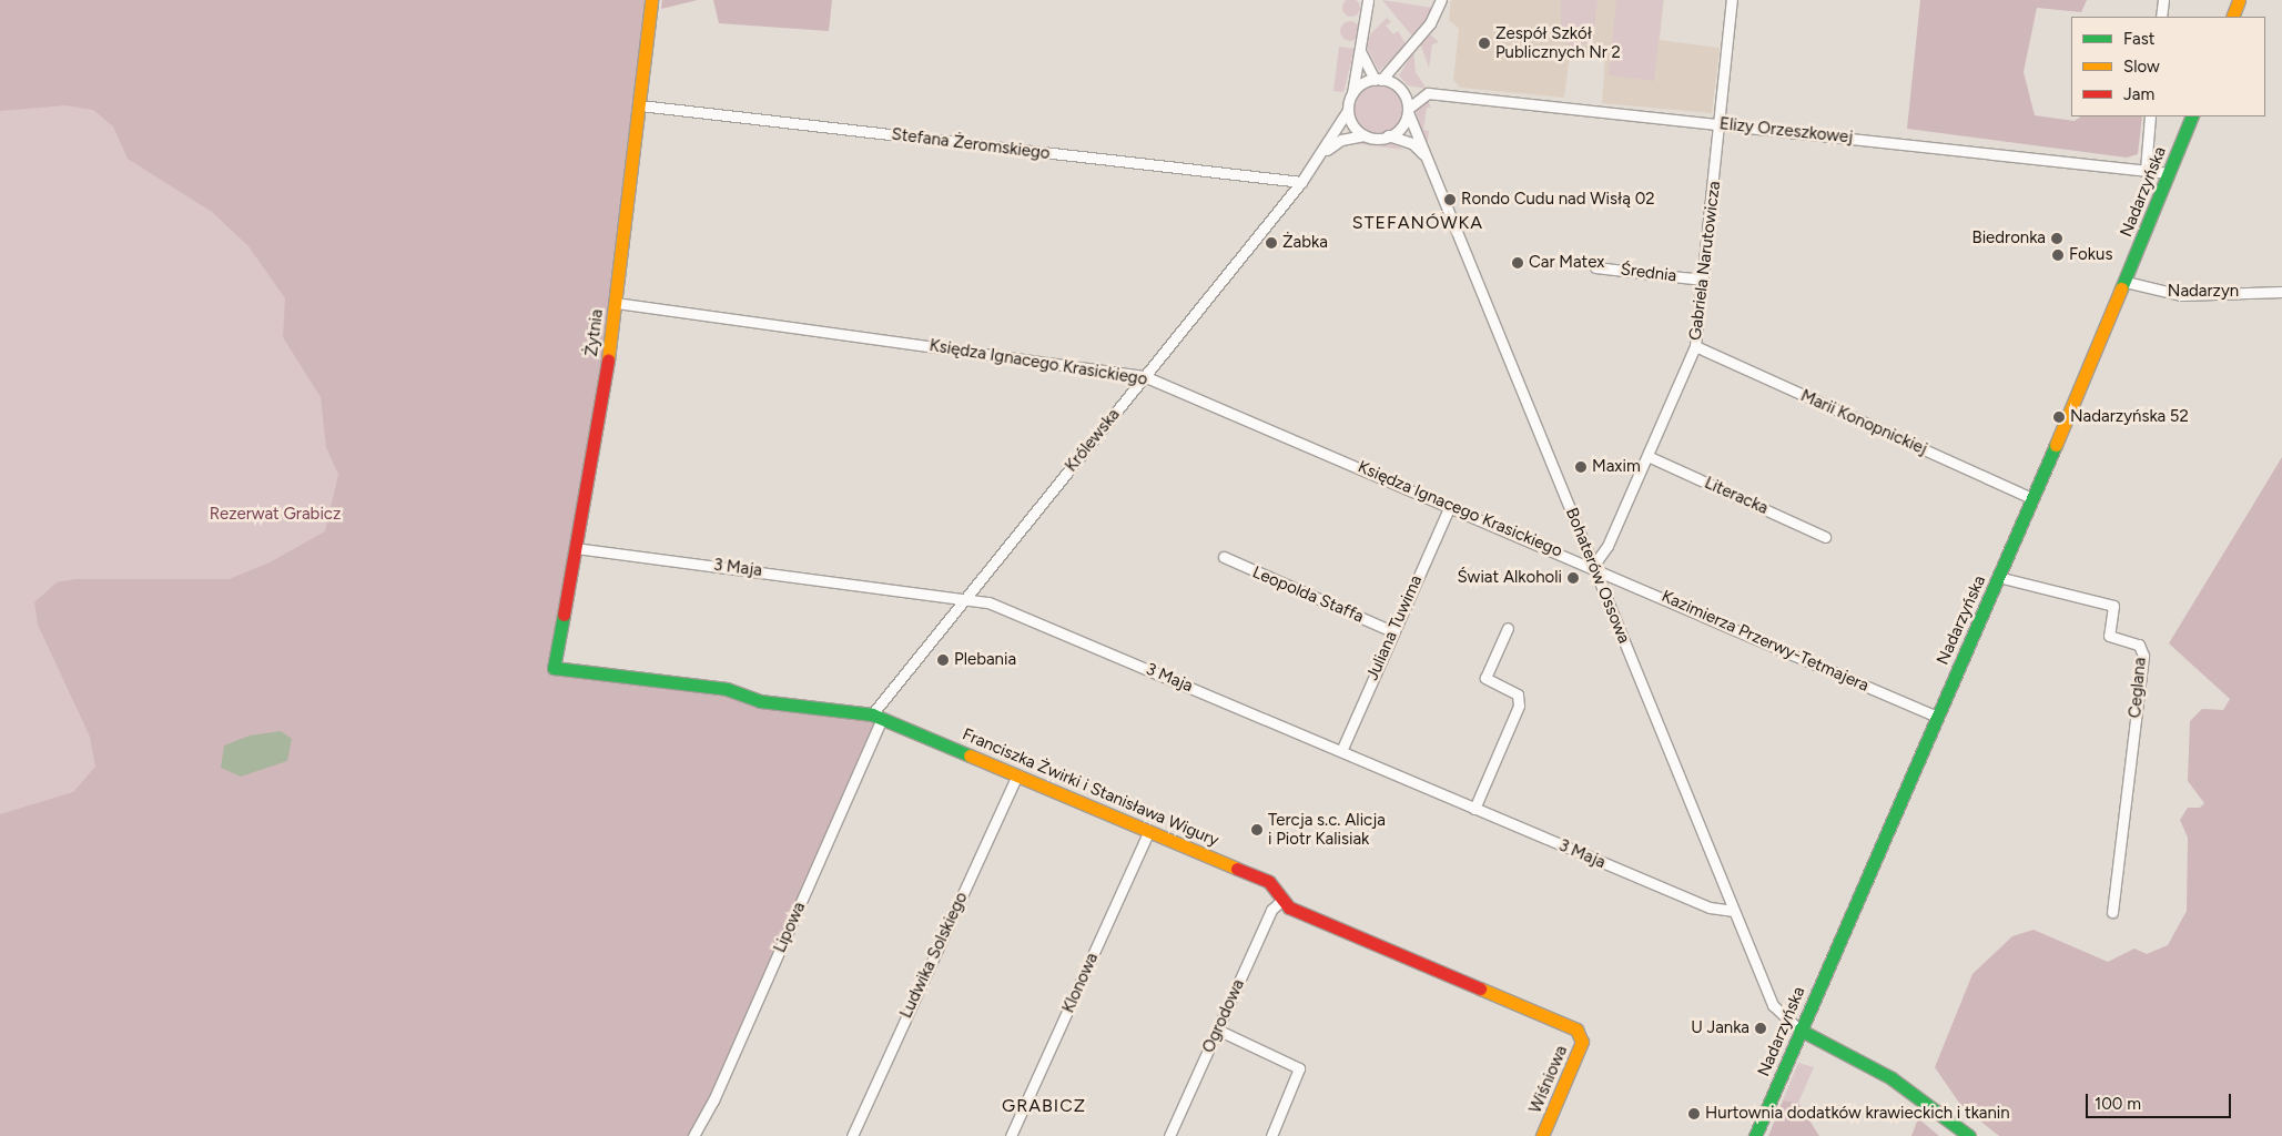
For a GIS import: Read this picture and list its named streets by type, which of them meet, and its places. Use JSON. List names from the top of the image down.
{
  "streets": {
    "street": [
      "Elizy Orzeszkowej",
      "Stefana Żeromskiego",
      "Nadarzyńska",
      "Gabriela Narutowicza",
      "Średnia",
      "Nadarzyn",
      "Żytnia",
      "Księdza Ignacego Krasickiego",
      "Marii Konopnickiej",
      "Królewska",
      "Literacka",
      "3 Maja",
      "Bohaterów Ossowa",
      "Leopolda Staffa",
      "Juliana Tuwima",
      "Kazimierza Przerwy-Tetmajera",
      "Ceglana",
      "Franciszka Żwirki i Stanisława Wigury",
      "Lipowa",
      "Ludwika Solskiego",
      "Klonowa",
      "Ogrodowa",
      "Wiśniowa"
    ]
  },
  "crossings": [
    ["Elizy Orzeszkowej", "Nadarzyńska"],
    ["Elizy Orzeszkowej", "Gabriela Narutowicza"],
    ["Elizy Orzeszkowej", "Królewska"],
    ["Elizy Orzeszkowej", "Bohaterów Ossowa"],
    ["Stefana Żeromskiego", "Żytnia"],
    ["Stefana Żeromskiego", "Królewska"],
    ["Nadarzyńska", "Nadarzyn"],
    ["Nadarzyńska", "Marii Konopnickiej"],
    ["Nadarzyńska", "Bohaterów Ossowa"],
    ["Nadarzyńska", "Kazimierza Przerwy-Tetmajera"],
    ["Nadarzyńska", "Ceglana"],
    ["Gabriela Narutowicza", "Średnia"],
    ["Gabriela Narutowicza", "Księdza Ignacego Krasickiego"],
    ["Gabriela Narutowicza", "Marii Konopnickiej"],
    ["Gabriela Narutowicza", "Literacka"],
    ["Gabriela Narutowicza", "Bohaterów Ossowa"],
    ["Gabriela Narutowicza", "Kazimierza Przerwy-Tetmajera"],
    ["Żytnia", "Księdza Ignacego Krasickiego"],
    ["Żytnia", "3 Maja"],
    ["Żytnia", "Franciszka Żwirki i Stanisława Wigury"],
    ["Księdza Ignacego Krasickiego", "Królewska"],
    ["Księdza Ignacego Krasickiego", "Bohaterów Ossowa"],
    ["Księdza Ignacego Krasickiego", "Juliana Tuwima"],
    ["Księdza Ignacego Krasickiego", "Kazimierza Przerwy-Tetmajera"],
    ["Królewska", "3 Maja"],
    ["Królewska", "Bohaterów Ossowa"],
    ["Królewska", "Franciszka Żwirki i Stanisława Wigury"],
    ["Królewska", "Lipowa"],
    ["3 Maja", "Bohaterów Ossowa"],
    ["3 Maja", "Juliana Tuwima"],
    ["Bohaterów Ossowa", "Kazimierza Przerwy-Tetmajera"],
    ["Leopolda Staffa", "Juliana Tuwima"],
    ["Franciszka Żwirki i Stanisława Wigury", "Lipowa"],
    ["Franciszka Żwirki i Stanisława Wigury", "Ludwika Solskiego"],
    ["Franciszka Żwirki i Stanisława Wigury", "Klonowa"],
    ["Franciszka Żwirki i Stanisława Wigury", "Ogrodowa"],
    ["Franciszka Żwirki i Stanisława Wigury", "Wiśniowa"]
  ],
  "districts": ["STEFANÓWKA", "GRABICZ"],
  "parks": ["Rezerwat Grabicz"],
  "places": [
    "Zespół Szkół Publicznych Nr 2",
    "Rondo Cudu nad Wisłą 02",
    "Biedronka",
    "Żabka",
    "Fokus",
    "Car Matex",
    "Nadarzyńska 52",
    "Maxim",
    "Świat Alkoholi",
    "Plebania",
    "Tercja s.c. Alicja i Piotr Kalisiak",
    "U Janka",
    "Hurtownia dodatków krawieckich i tkanin"
  ],
  "legend": ["Fast", "Slow", "Jam"],
  "scale_bar": "100 m"
}
